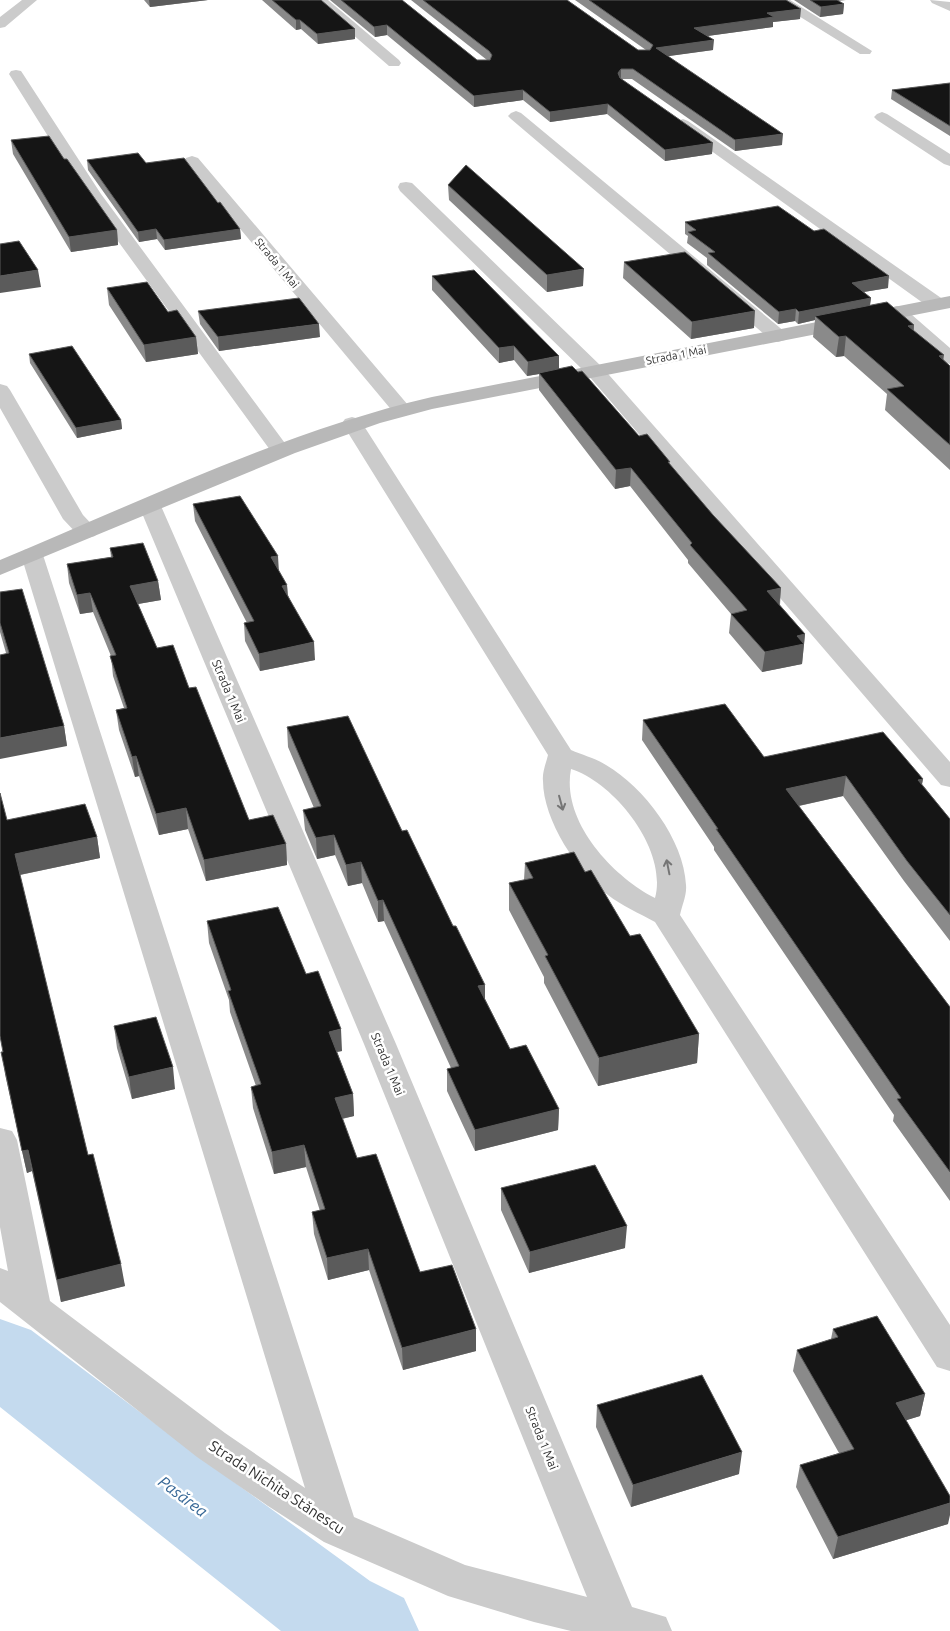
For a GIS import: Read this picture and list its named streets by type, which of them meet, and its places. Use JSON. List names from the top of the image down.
{
  "streets": {
    "street": ["Strada 1 Mai", "Strada Nichita Stănescu"]
  },
  "crossings": [
    ["Strada 1 Mai", "Strada Nichita Stănescu"]
  ],
  "water": ["Pasărea"]
}
